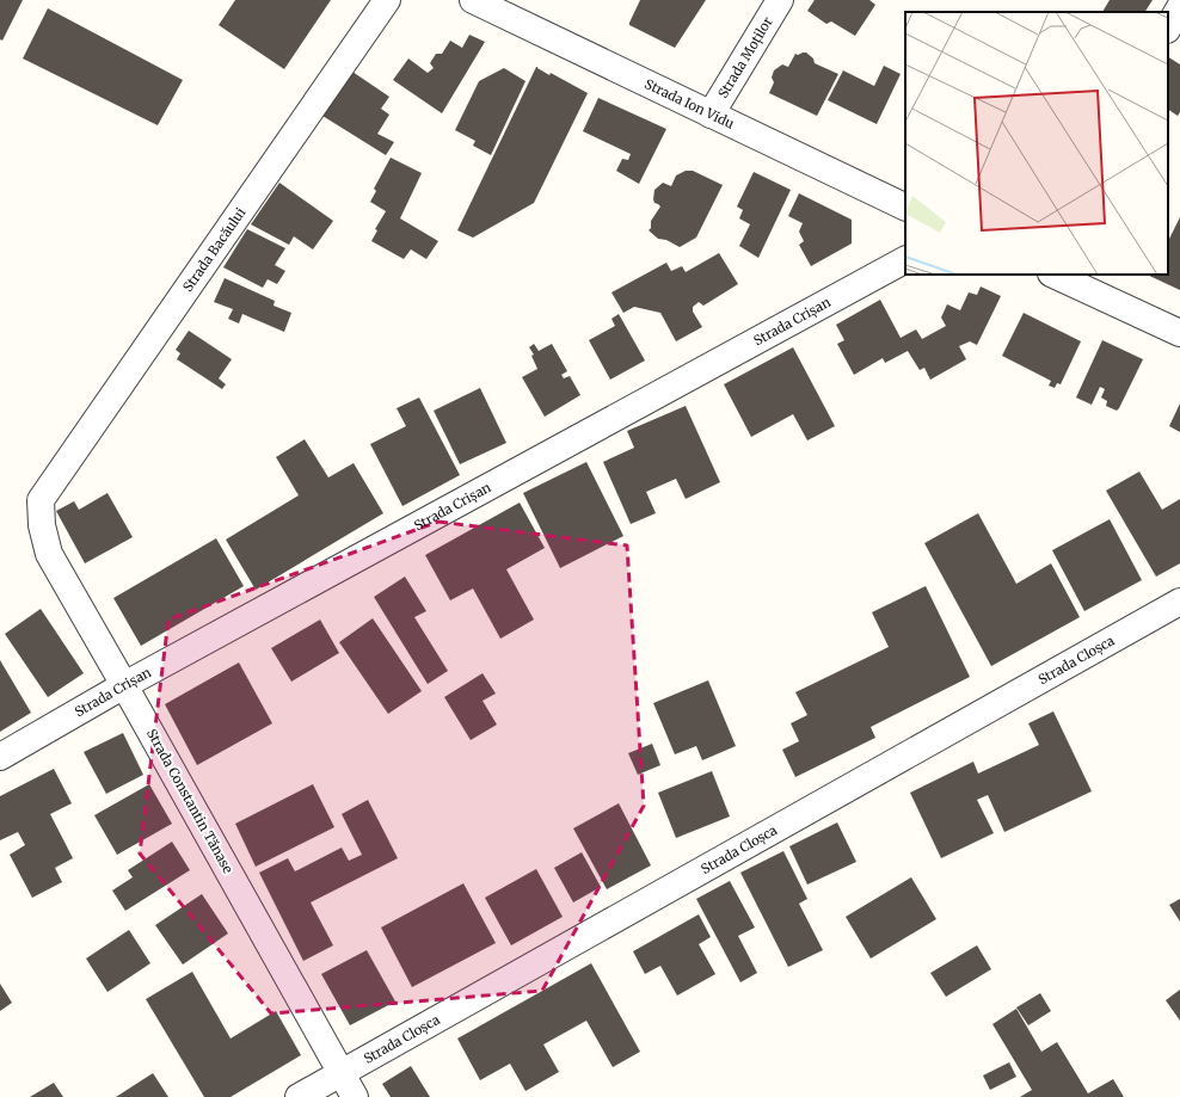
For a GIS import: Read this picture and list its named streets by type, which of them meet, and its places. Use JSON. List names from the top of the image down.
{
  "streets": {
    "street": [
      "Strada Moților",
      "Strada Ion Vidu",
      "Strada Bacăului",
      "Strada Crișan",
      "Strada Cloșca",
      "Strada Constantin Tănase"
    ]
  },
  "crossings": [
    ["Strada Moților", "Strada Ion Vidu"],
    ["Strada Bacăului", "Strada Constantin Tănase"],
    ["Strada Crișan", "Strada Constantin Tănase"],
    ["Strada Cloșca", "Strada Constantin Tănase"]
  ]
}
